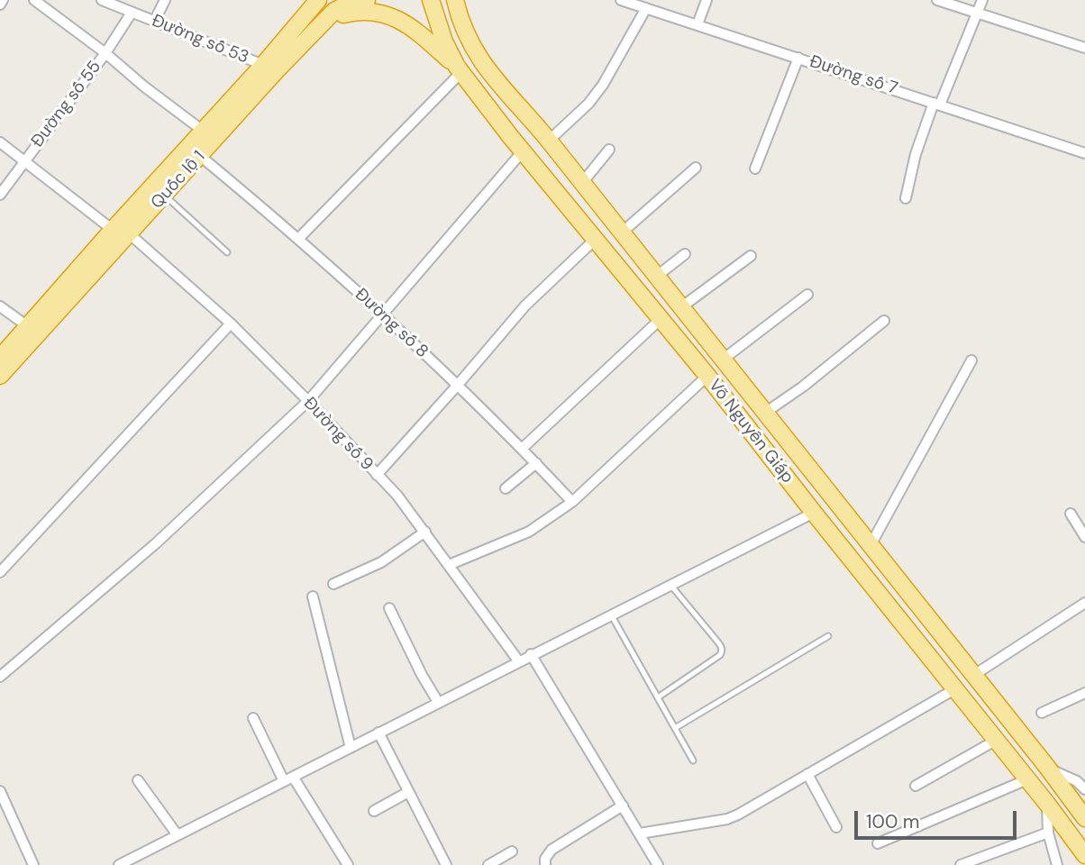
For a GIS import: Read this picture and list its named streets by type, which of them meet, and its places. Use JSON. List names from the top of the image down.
{
  "streets": {
    "highway": ["Quốc lộ 1", "Võ Nguyên Giáp"],
    "street": [
      "Đường số 53",
      "Đường số 7",
      "Đường số 55",
      "Đường số 8",
      "Đường số 9"
    ]
  },
  "crossings": [
    ["Đường số 53", "Đường số 55"],
    ["Đường số 53", "Quốc lộ 1"],
    ["Quốc lộ 1", "Đường số 8"],
    ["Quốc lộ 1", "Đường số 9"]
  ],
  "scale_bar": "100 m"
}
